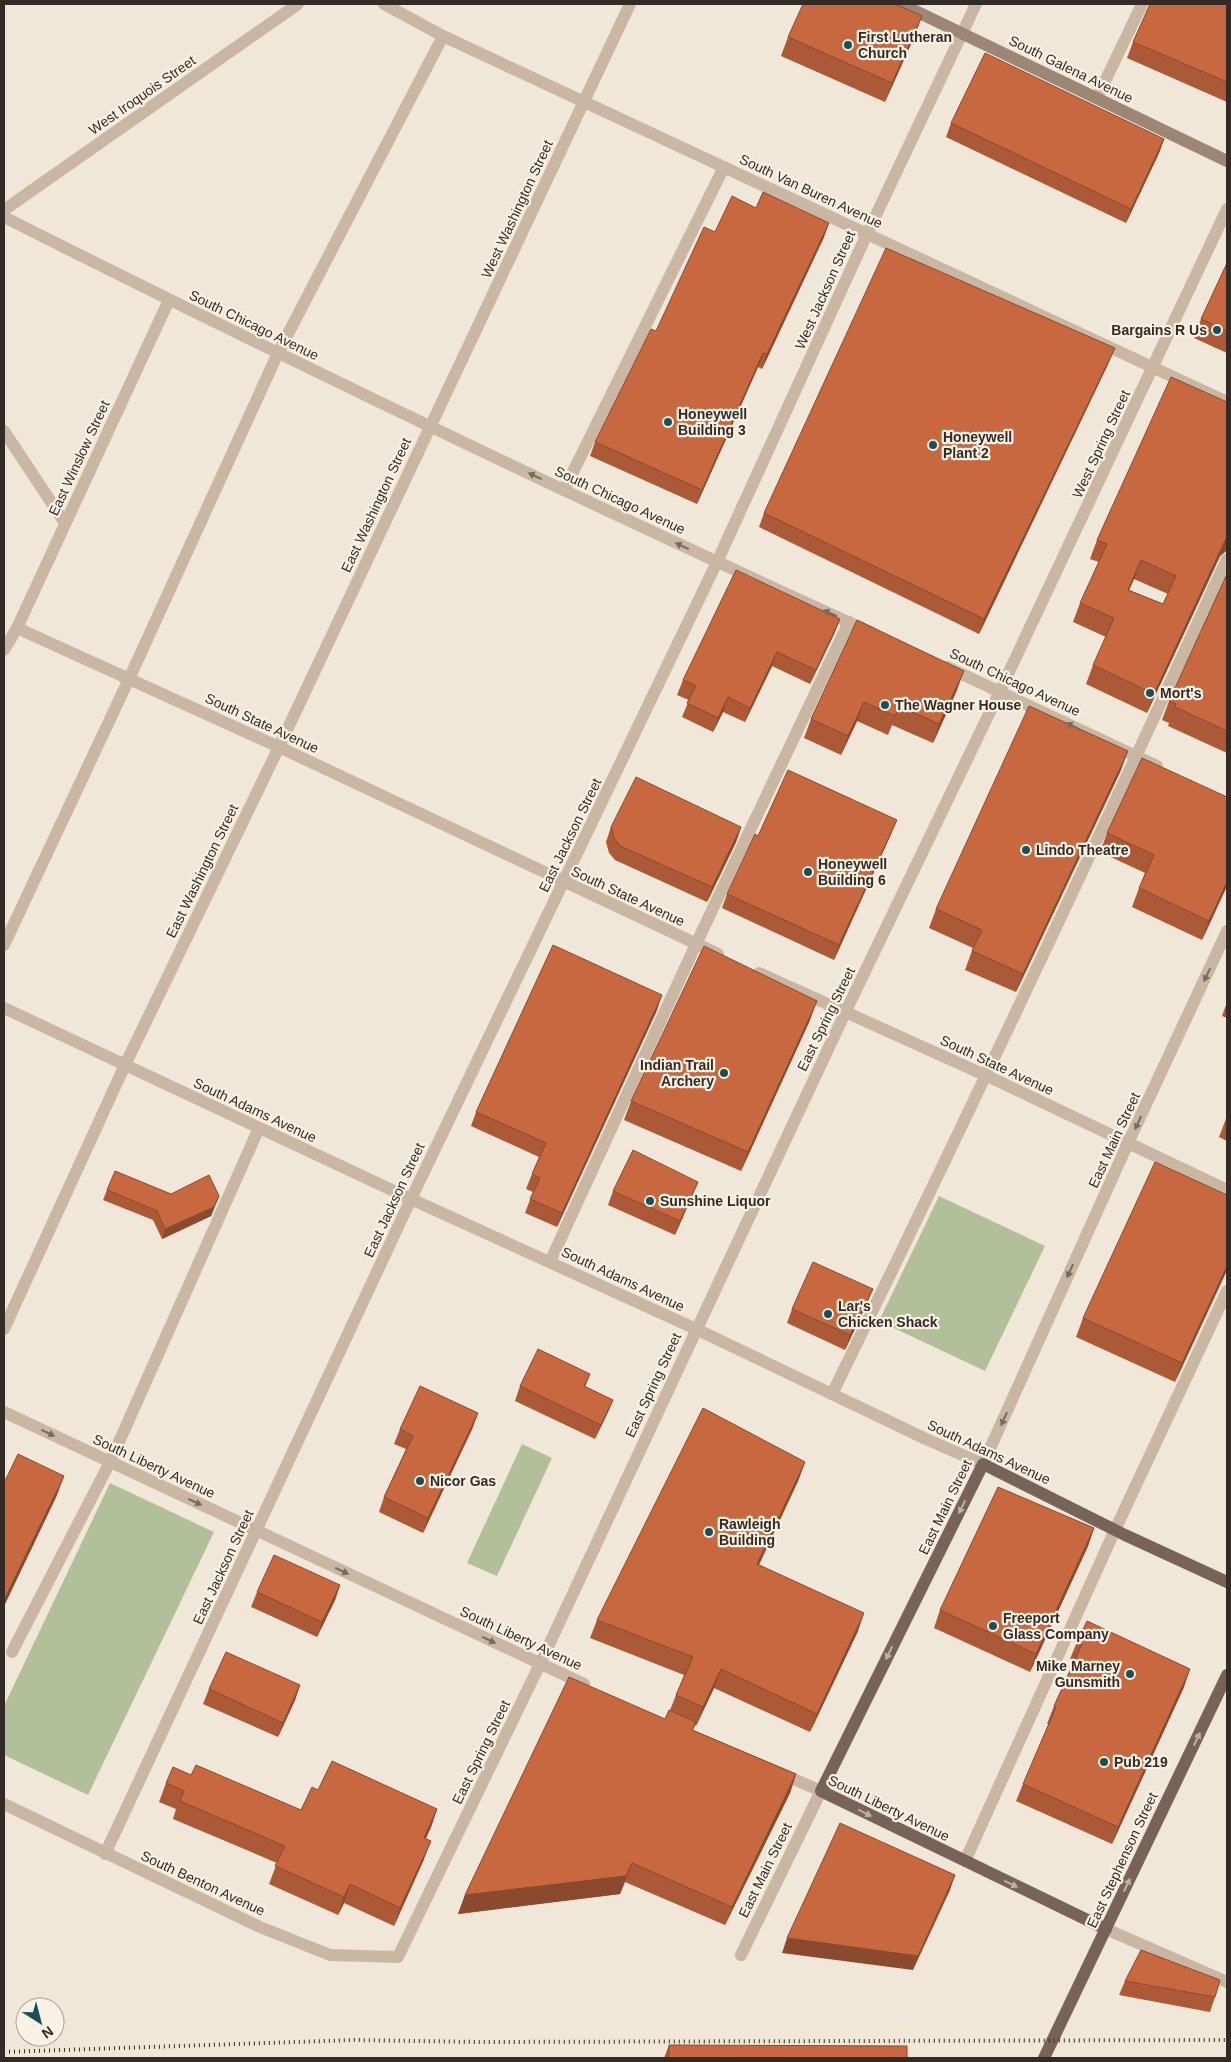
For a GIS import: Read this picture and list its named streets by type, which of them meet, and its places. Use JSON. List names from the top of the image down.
{
  "streets": {
    "main road": [
      "South Galena Avenue",
      "South Adams Avenue",
      "East Main Street",
      "South Liberty Avenue",
      "East Stephenson Street"
    ],
    "street": [
      "West Iroquois Street",
      "South Van Buren Avenue",
      "West Washington Street",
      "West Jackson Street",
      "South Chicago Avenue",
      "West Spring Street",
      "East Winslow Street",
      "East Washington Street",
      "South State Avenue",
      "East Jackson Street",
      "East Spring Street",
      "South Benton Avenue"
    ]
  },
  "crossings": [
    ["South Galena Avenue", "West Jackson Street"],
    ["South Van Buren Avenue", "West Washington Street"],
    ["South Van Buren Avenue", "West Jackson Street"],
    ["South Van Buren Avenue", "West Spring Street"],
    ["West Washington Street", "South Chicago Avenue"],
    ["West Washington Street", "East Washington Street"],
    ["West Jackson Street", "South Chicago Avenue"],
    ["West Jackson Street", "East Jackson Street"],
    ["South Chicago Avenue", "West Spring Street"],
    ["South Chicago Avenue", "East Winslow Street"],
    ["South Chicago Avenue", "East Washington Street"],
    ["South Chicago Avenue", "East Jackson Street"],
    ["South Chicago Avenue", "East Spring Street"],
    ["West Spring Street", "East Spring Street"],
    ["East Winslow Street", "South State Avenue"],
    ["East Washington Street", "South State Avenue"],
    ["East Washington Street", "South Adams Avenue"],
    ["South State Avenue", "East Jackson Street"],
    ["South State Avenue", "East Spring Street"],
    ["South State Avenue", "East Main Street"],
    ["East Jackson Street", "South Adams Avenue"],
    ["East Jackson Street", "South Liberty Avenue"],
    ["East Jackson Street", "South Benton Avenue"],
    ["East Spring Street", "South Adams Avenue"],
    ["East Spring Street", "South Liberty Avenue"],
    ["East Spring Street", "South Benton Avenue"],
    ["South Adams Avenue", "East Main Street"],
    ["East Main Street", "South Liberty Avenue"],
    ["South Liberty Avenue", "East Stephenson Street"]
  ],
  "one_way": [
    "South Chicago Avenue",
    "East Main Street",
    "South Liberty Avenue",
    "East Stephenson Street"
  ],
  "places": [
    "First Lutheran Church",
    "Bargains R Us",
    "Honeywell Building 3",
    "Honeywell Plant 2",
    "Mort's",
    "The Wagner House",
    "Lindo Theatre",
    "Honeywell Building 6",
    "Indian Trail Archery",
    "Sunshine Liquor",
    "Lar's Chicken Shack",
    "Nicor Gas",
    "Rawleigh Building",
    "Freeport Glass Company",
    "Mike Marney Gunsmith",
    "Pub 219"
  ],
  "north": "bottom right"
}
